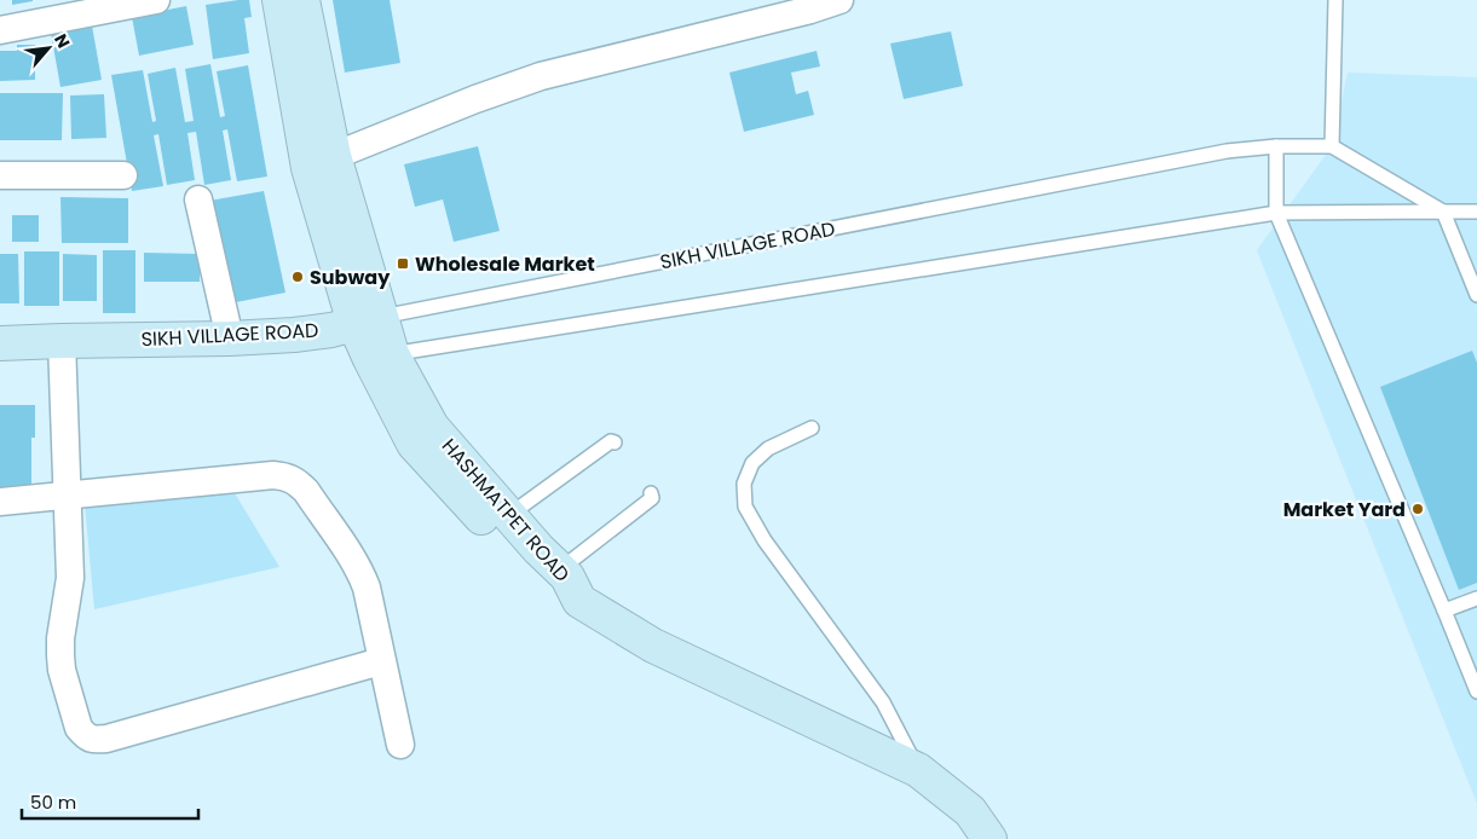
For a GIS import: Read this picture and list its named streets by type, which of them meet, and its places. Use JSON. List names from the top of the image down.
{
  "streets": {
    "main road": ["SIKH VILLAGE ROAD", "HASHMATPET ROAD"]
  },
  "places": {
    "transit": ["Wholesale Market"],
    "other": ["Subway", "Market Yard"]
  },
  "scale_bar": "50 m",
  "north": "top right"
}
